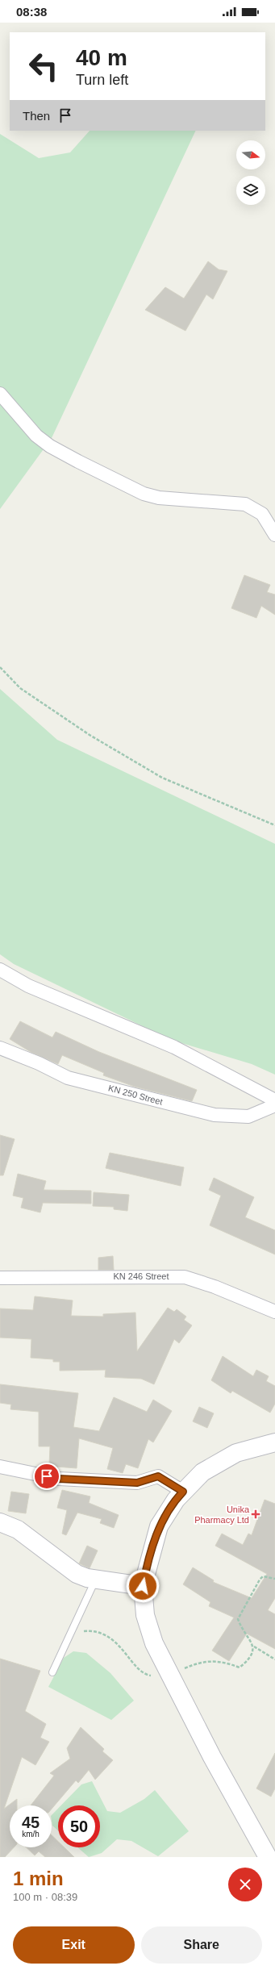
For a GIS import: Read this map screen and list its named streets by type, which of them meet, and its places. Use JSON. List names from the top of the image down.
{
  "streets": {
    "street": ["KN 250 Street", "KN 246 Street"]
  },
  "places": {
    "health": ["Unika Pharmacy Ltd"]
  },
  "north": "right",
  "page": {
    "status": "08:38",
    "turn": ["40 m", "Turn left"],
    "then": "Then",
    "speed": "45 km/h",
    "limit": "50",
    "heading": ["1 min", "100 m · 08:39"],
    "buttons": ["Exit", "Share"]
  }
}
